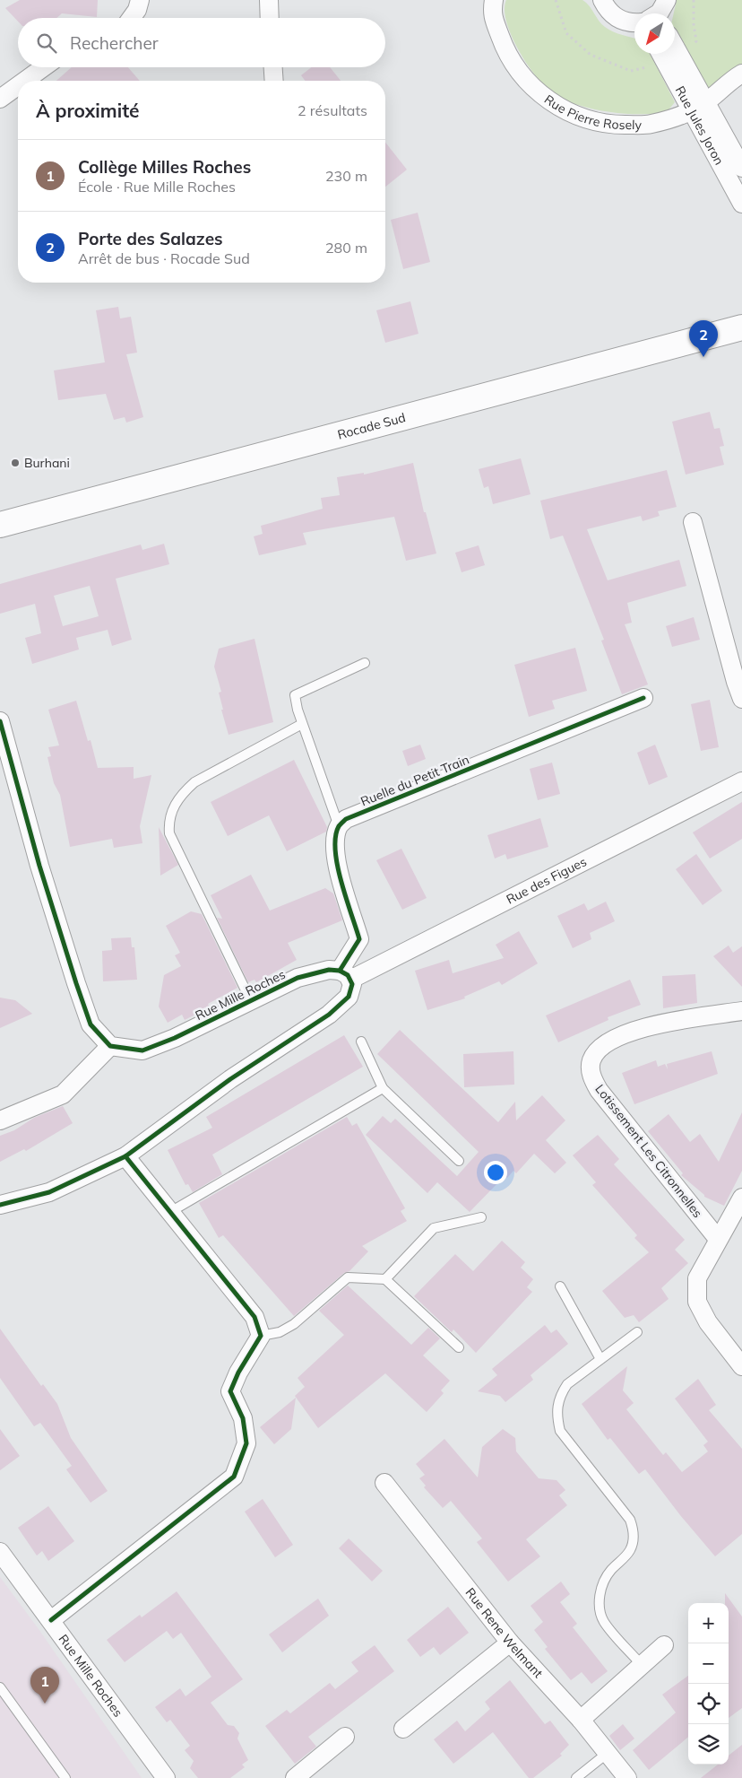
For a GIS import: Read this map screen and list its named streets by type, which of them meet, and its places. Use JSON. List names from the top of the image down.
{
  "streets": {
    "main road": ["Rocade Sud"],
    "street": [
      "Rue Pierre Rosely",
      "Rue Jules Joron",
      "Ruelle du Petit Train",
      "Rue des Figues",
      "Rue Mille Roches",
      "Lotissement Les Citronnelles",
      "Rue Rene Welmant"
    ]
  },
  "crossings": [
    ["Rue Pierre Rosely", "Rue Jules Joron"],
    ["Rue des Figues", "Rue Mille Roches"]
  ],
  "places": ["Burhani"],
  "north": "bottom left",
  "page": {
    "search": "Rechercher",
    "heading": ["À proximité", "2 résultats"],
    "list": [
      {
        "mark": "1",
        "name": "Collège Milles Roches",
        "note": "École · Rue Mille Roches",
        "value": "230 m"
      },
      {
        "mark": "2",
        "name": "Porte des Salazes",
        "note": "Arrêt de bus · Rocade Sud",
        "value": "280 m"
      }
    ],
    "pins": ["2", "1"],
    "map_buttons": ["+", "−"]
  }
}
